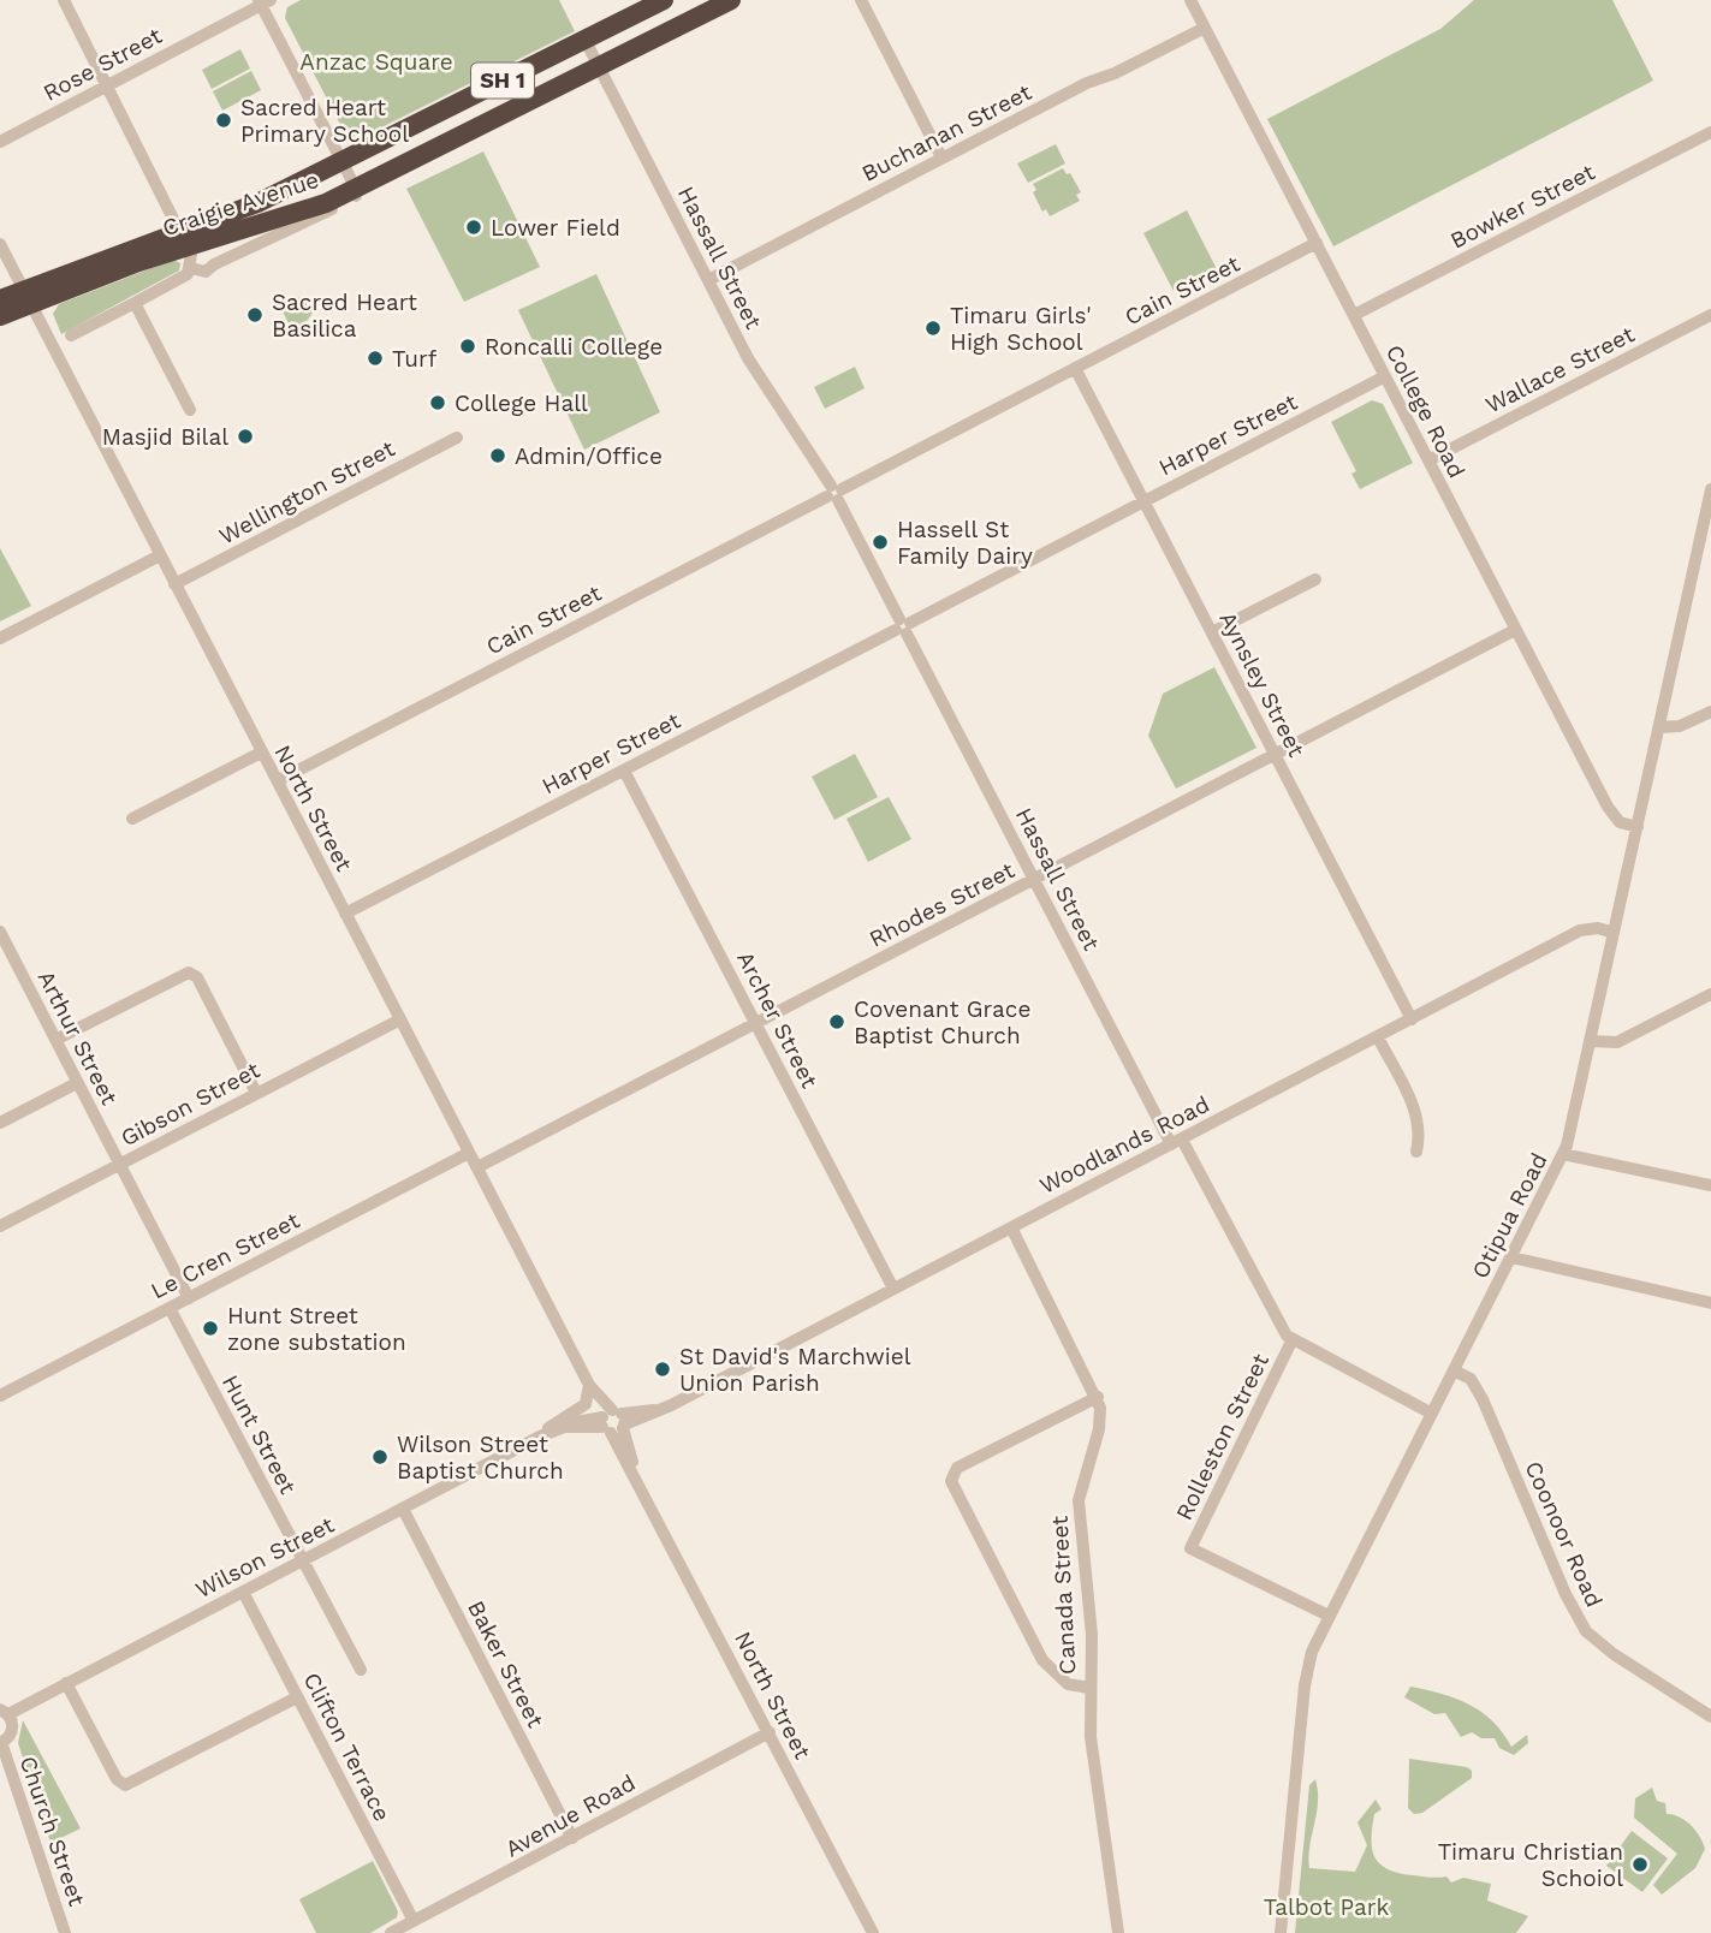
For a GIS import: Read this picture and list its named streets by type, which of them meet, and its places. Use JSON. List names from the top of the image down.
{
  "streets": {
    "highway": ["SH 1", "Craigie Avenue"],
    "street": [
      "Rose Street",
      "Buchanan Street",
      "Bowker Street",
      "Hassall Street",
      "Cain Street",
      "Wallace Street",
      "College Road",
      "Harper Street",
      "Wellington Street",
      "Aynsley Street",
      "North Street",
      "Rhodes Street",
      "Archer Street",
      "Arthur Street",
      "Gibson Street",
      "Woodlands Road",
      "Otipua Road",
      "Le Cren Street",
      "Hunt Street",
      "Rolleston Street",
      "Coonoor Road",
      "Wilson Street",
      "Canada Street",
      "Baker Street",
      "Clifton Terrace",
      "Avenue Road",
      "Church Street"
    ]
  },
  "crossings": [
    ["SH 1", "Craigie Avenue"],
    ["SH 1", "North Street"],
    ["Buchanan Street", "Hassall Street"],
    ["Buchanan Street", "College Road"],
    ["Craigie Avenue", "Hassall Street"],
    ["Craigie Avenue", "North Street"],
    ["Bowker Street", "College Road"],
    ["Hassall Street", "Cain Street"],
    ["Hassall Street", "Harper Street"],
    ["Hassall Street", "Rhodes Street"],
    ["Hassall Street", "Woodlands Road"],
    ["Hassall Street", "Otipua Road"],
    ["Hassall Street", "Rolleston Street"],
    ["Cain Street", "College Road"],
    ["Cain Street", "Aynsley Street"],
    ["Cain Street", "North Street"],
    ["Wallace Street", "College Road"],
    ["College Road", "Harper Street"],
    ["College Road", "Rhodes Street"],
    ["College Road", "Otipua Road"],
    ["Harper Street", "Aynsley Street"],
    ["Harper Street", "North Street"],
    ["Harper Street", "Archer Street"],
    ["Wellington Street", "North Street"],
    ["Aynsley Street", "Rhodes Street"],
    ["Aynsley Street", "Woodlands Road"],
    ["North Street", "Rhodes Street"],
    ["North Street", "Gibson Street"],
    ["North Street", "Woodlands Road"],
    ["North Street", "Le Cren Street"],
    ["North Street", "Wilson Street"],
    ["North Street", "Avenue Road"],
    ["Rhodes Street", "Archer Street"],
    ["Archer Street", "Woodlands Road"],
    ["Arthur Street", "Gibson Street"],
    ["Arthur Street", "Le Cren Street"],
    ["Woodlands Road", "Otipua Road"],
    ["Woodlands Road", "Wilson Street"],
    ["Woodlands Road", "Canada Street"],
    ["Otipua Road", "Rolleston Street"],
    ["Otipua Road", "Coonoor Road"],
    ["Le Cren Street", "Hunt Street"],
    ["Hunt Street", "Wilson Street"],
    ["Wilson Street", "Baker Street"],
    ["Wilson Street", "Clifton Terrace"],
    ["Baker Street", "Avenue Road"],
    ["Clifton Terrace", "Avenue Road"]
  ],
  "parks": ["Anzac Square", "Talbot Park"],
  "places": [
    "Sacred Heart Primary School",
    "Lower Field",
    "Sacred Heart Basilica",
    "Timaru Girls' High School",
    "Roncalli College",
    "Turf",
    "College Hall",
    "Masjid Bilal",
    "Admin/Office",
    "Hassell St Family Dairy",
    "Covenant Grace Baptist Church",
    "Hunt Street zone substation",
    "St David's Marchwiel Union Parish",
    "Wilson Street Baptist Church",
    "Timaru Christian Schoiol"
  ]
}
